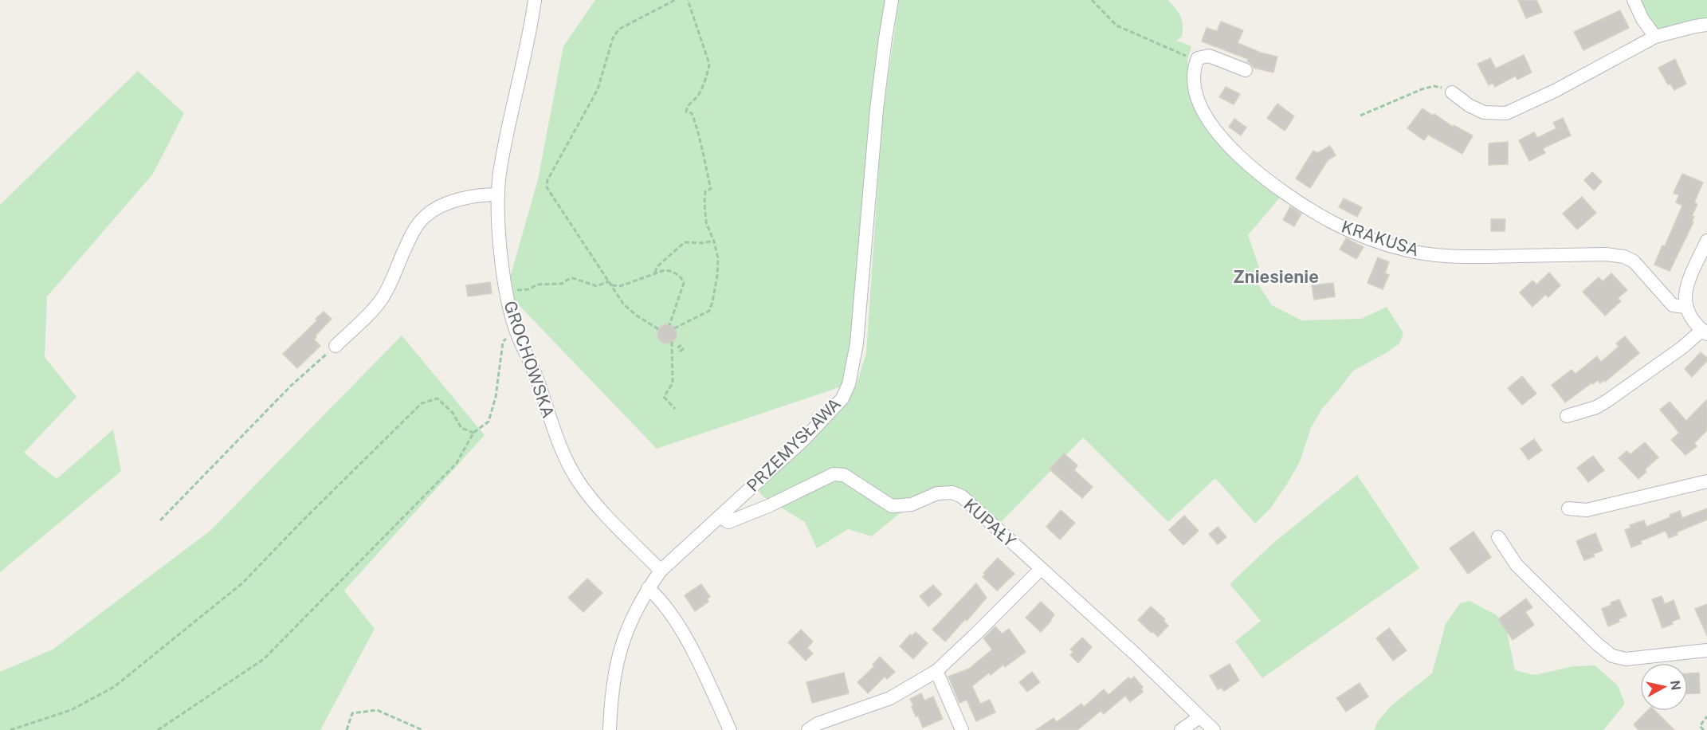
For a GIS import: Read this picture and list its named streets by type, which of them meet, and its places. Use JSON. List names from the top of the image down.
{
  "streets": {
    "street": [
      "KRAKUSA",
      "GROCHOWSKA",
      "PRZEMYSŁAWA",
      "KUPAŁY"
    ]
  },
  "crossings": [
    ["GROCHOWSKA", "PRZEMYSŁAWA"],
    ["PRZEMYSŁAWA", "KUPAŁY"]
  ],
  "districts": ["Zniesienie"],
  "north": "right"
}
